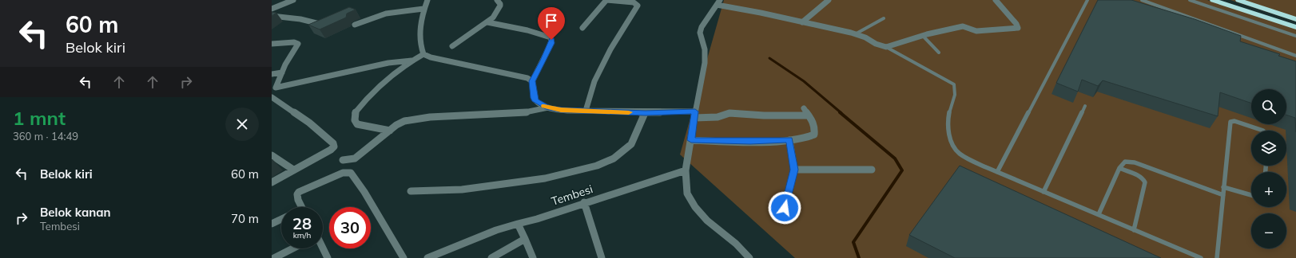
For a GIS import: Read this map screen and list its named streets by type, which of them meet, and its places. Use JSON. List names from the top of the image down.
{
  "streets": {
    "street": ["Tembesi"]
  },
  "page": {
    "turn": ["60 m", "Belok kiri"],
    "map_buttons": ["+", "−"],
    "heading": ["1 mnt", "360 m · 14:49"],
    "list": [
      {
        "name": "Belok kiri",
        "value": "60 m"
      },
      {
        "name": "Belok kanan",
        "note": "Tembesi",
        "value": "70 m"
      }
    ],
    "speed": "28 km/h",
    "limit": "30"
  }
}
